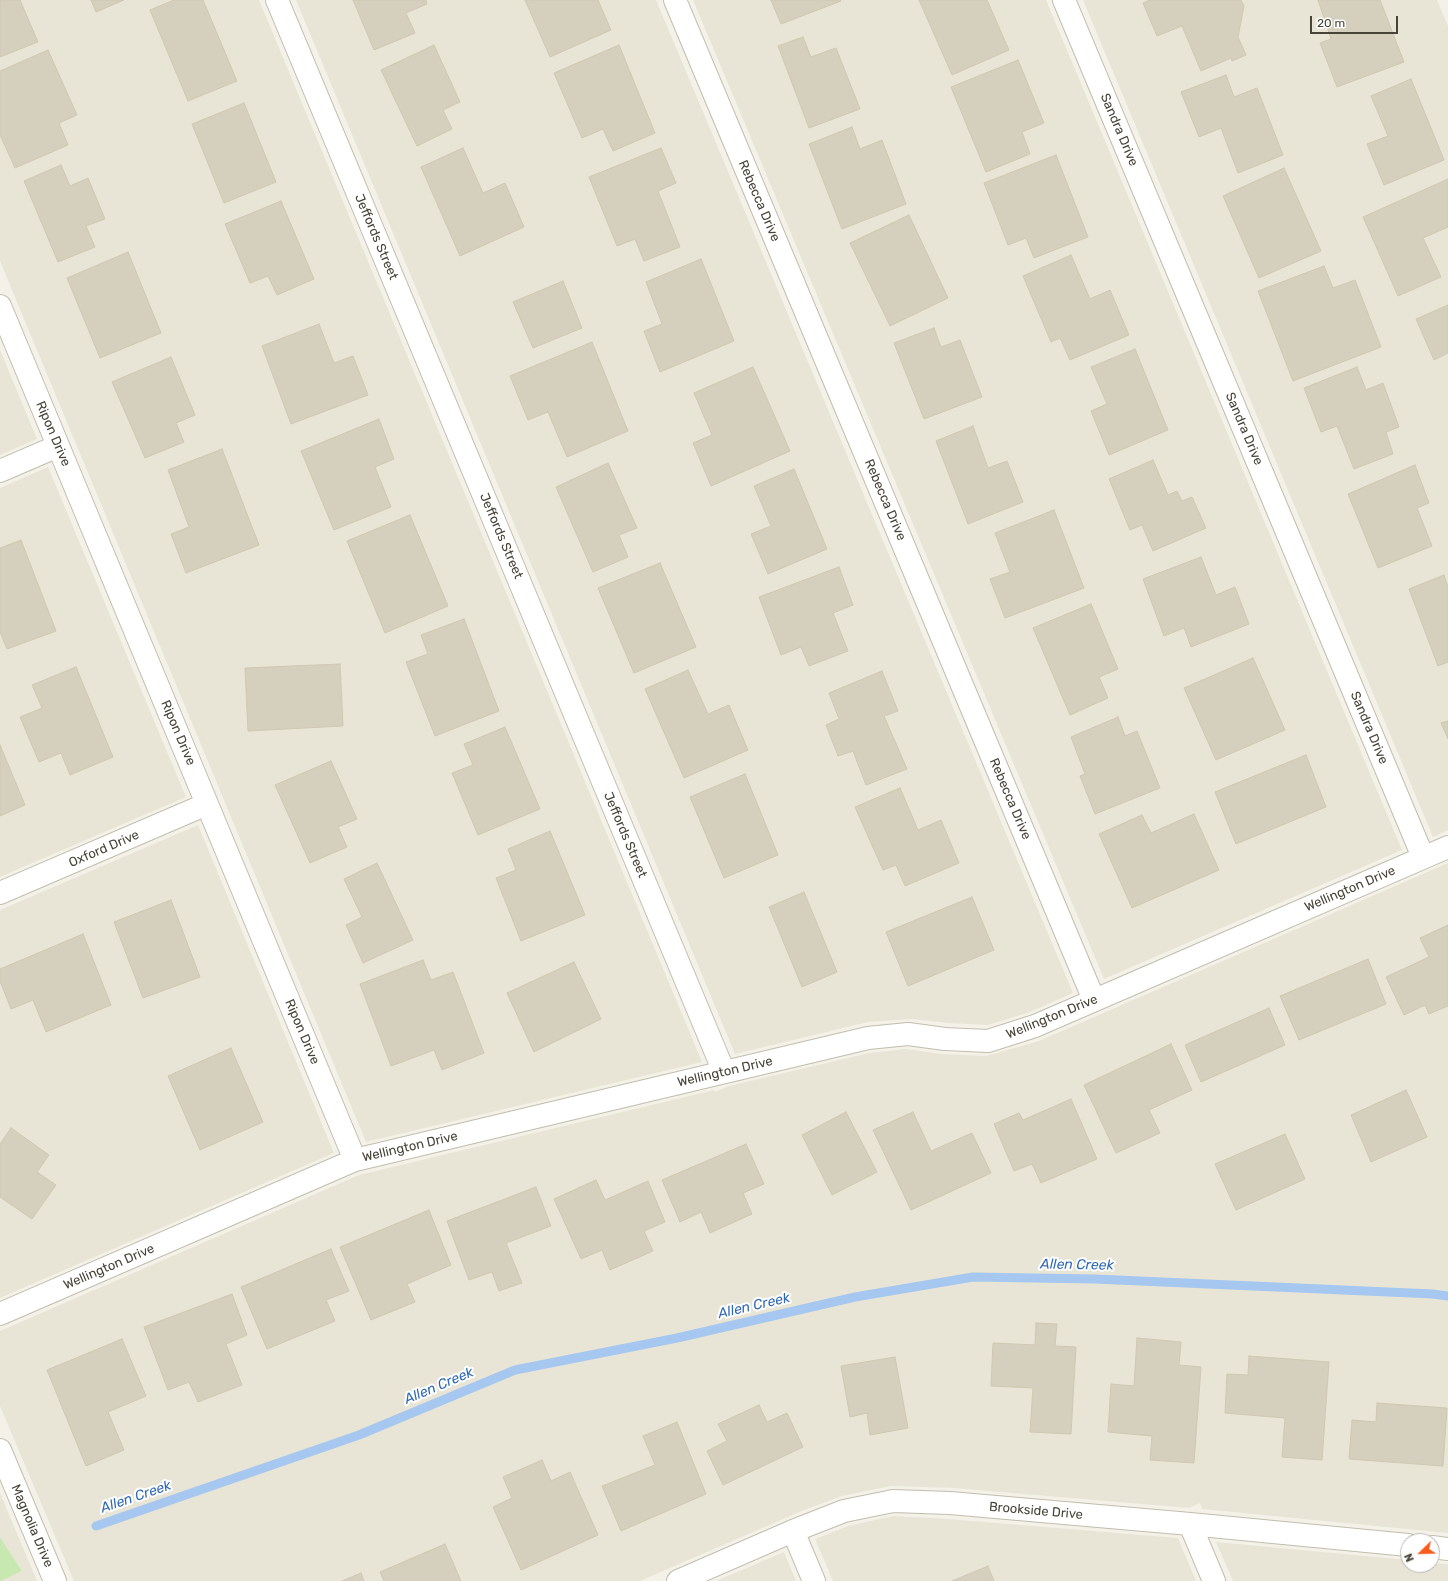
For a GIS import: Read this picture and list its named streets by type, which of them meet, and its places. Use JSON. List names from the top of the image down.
{
  "streets": {
    "street": [
      "Sandra Drive",
      "Rebecca Drive",
      "Jeffords Street",
      "Ripon Drive",
      "Oxford Drive",
      "Wellington Drive",
      "Brookside Drive",
      "Magnolia Drive"
    ]
  },
  "crossings": [
    ["Sandra Drive", "Wellington Drive"],
    ["Rebecca Drive", "Wellington Drive"],
    ["Jeffords Street", "Wellington Drive"],
    ["Ripon Drive", "Oxford Drive"],
    ["Ripon Drive", "Wellington Drive"]
  ],
  "water": ["Allen Creek"],
  "scale_bar": "20 m",
  "north": "bottom left"
}
